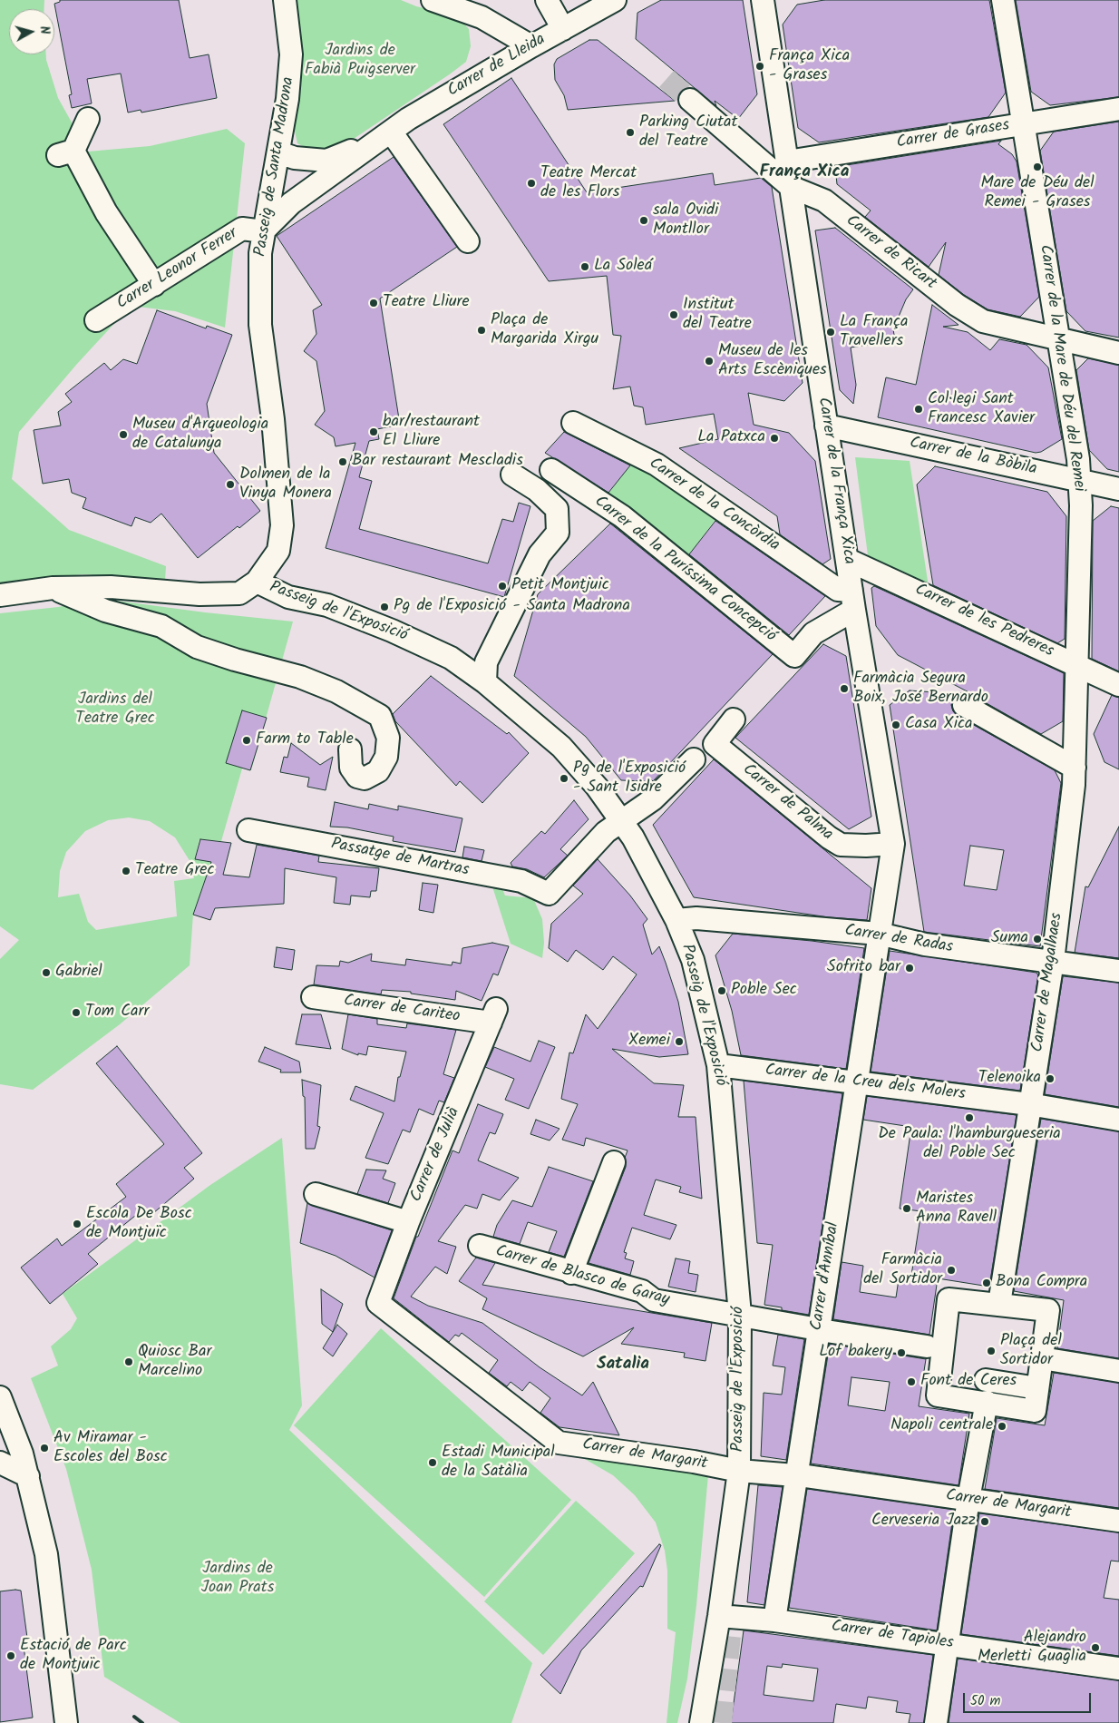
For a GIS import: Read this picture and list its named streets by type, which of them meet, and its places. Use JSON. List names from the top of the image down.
{
  "streets": {
    "street": [
      "Carrer de Lleida",
      "Carrer de Grases",
      "Passeig de Santa Madrona",
      "Carrer de Ricart",
      "Carrer Leonor Ferrer",
      "Carrer de la Mare de Déu del Remei",
      "Carrer de la Bòbila",
      "Carrer de la França Xica",
      "Carrer de la Concòrdia",
      "Carrer de la Puríssima Concepció",
      "Passeig de l'Exposició",
      "Carrer de les Pedreres",
      "Carrer de Palma",
      "Passatge de Martras",
      "Carrer de Radas",
      "Carrer de Magalhaes",
      "Carrer de Cariteo",
      "Carrer de la Creu dels Molers",
      "Carrer de Julià",
      "Carrer de Blasco de Garay",
      "Carrer d'Anníbal",
      "Carrer de Margarit",
      "Carrer de Tapioles"
    ]
  },
  "crossings": [
    ["Carrer de Lleida", "Passeig de Santa Madrona"],
    ["Carrer de Lleida", "Carrer Leonor Ferrer"],
    ["Carrer de Grases", "Carrer de Ricart"],
    ["Carrer de Grases", "Carrer de la Mare de Déu del Remei"],
    ["Carrer de Grases", "Carrer de la França Xica"],
    ["Passeig de Santa Madrona", "Carrer Leonor Ferrer"],
    ["Passeig de Santa Madrona", "Passeig de l'Exposició"],
    ["Carrer de Ricart", "Carrer de la Mare de Déu del Remei"],
    ["Carrer de Ricart", "Carrer de la França Xica"],
    ["Carrer de la Mare de Déu del Remei", "Carrer de la Bòbila"],
    ["Carrer de la Mare de Déu del Remei", "Carrer de les Pedreres"],
    ["Carrer de la Mare de Déu del Remei", "Carrer de Magalhaes"],
    ["Carrer de la Bòbila", "Carrer de la França Xica"],
    ["Carrer de la França Xica", "Carrer de la Concòrdia"],
    ["Carrer de la França Xica", "Carrer de la Puríssima Concepció"],
    ["Carrer de la França Xica", "Carrer de les Pedreres"],
    ["Carrer de la França Xica", "Carrer de Palma"],
    ["Carrer de la França Xica", "Carrer de Radas"],
    ["Carrer de la França Xica", "Carrer d'Anníbal"],
    ["Carrer de la Concòrdia", "Carrer de la Puríssima Concepció"],
    ["Passeig de l'Exposició", "Passatge de Martras"],
    ["Passeig de l'Exposició", "Carrer de Radas"],
    ["Passeig de l'Exposició", "Carrer de la Creu dels Molers"],
    ["Passeig de l'Exposició", "Carrer de Blasco de Garay"],
    ["Passeig de l'Exposició", "Carrer de Margarit"],
    ["Passeig de l'Exposició", "Carrer de Tapioles"],
    ["Carrer de Radas", "Carrer de Magalhaes"],
    ["Carrer de Radas", "Carrer d'Anníbal"],
    ["Carrer de Magalhaes", "Carrer de la Creu dels Molers"],
    ["Carrer de Cariteo", "Carrer de Julià"],
    ["Carrer de la Creu dels Molers", "Carrer d'Anníbal"],
    ["Carrer de Julià", "Carrer de Margarit"],
    ["Carrer de Blasco de Garay", "Carrer d'Anníbal"],
    ["Carrer d'Anníbal", "Carrer de Margarit"],
    ["Carrer d'Anníbal", "Carrer de Tapioles"]
  ],
  "districts": ["França Xica", "Satalia"],
  "parks": ["Jardins de Fabià Puigserver", "Jardins del Teatre Grec", "Jardins de Joan Prats"],
  "places": [
    "França Xica - Grases",
    "Parking Ciutat del Teatre",
    "Mare de Déu del Remei - Grases",
    "Teatre Mercat de les Flors",
    "sala Ovidi Montllor",
    "La Soleá",
    "Teatre Lliure",
    "Institut del Teatre",
    "Plaça de Margarida Xirgu",
    "La França Travellers",
    "Museu de les Arts Escèniques",
    "Col·legi Sant Francesc Xavier",
    "bar/restaurant El Lliure",
    "Museu d'Arqueologia de Catalunya",
    "La Patxca",
    "Bar restaurant Mescladis",
    "Dolmen de la Vinya Monera",
    "Petit Montjuic",
    "Pg de l'Exposició - Santa Madrona",
    "Farmàcia Segura Boix, José Bernardo",
    "Casa Xica",
    "Farm to Table",
    "Pg de l'Exposició - Sant Isidre",
    "Teatre Grec",
    "Suma",
    "Sofrito bar",
    "Gabriel",
    "Poble Sec",
    "Tom Carr",
    "Xemei",
    "Telenoika",
    "De Paula: l'hamburgueseria del Poble Sec",
    "Maristes Anna Ravell",
    "Escola De Bosc de Montjuïc",
    "Farmàcia del Sortidor",
    "Bona Compra",
    "Plaça del Sortidor",
    "Lof bakery",
    "Quiosc Bar Marcelino",
    "Font de Ceres",
    "Napoli centrale",
    "Av Miramar - Escoles del Bosc",
    "Estadi Municipal de la Satàlia",
    "Cerveseria Jazz",
    "Alejandro Merletti Guaglia",
    "Estació de Parc de Montjuïc"
  ],
  "scale_bar": "50 m",
  "north": "right"
}
